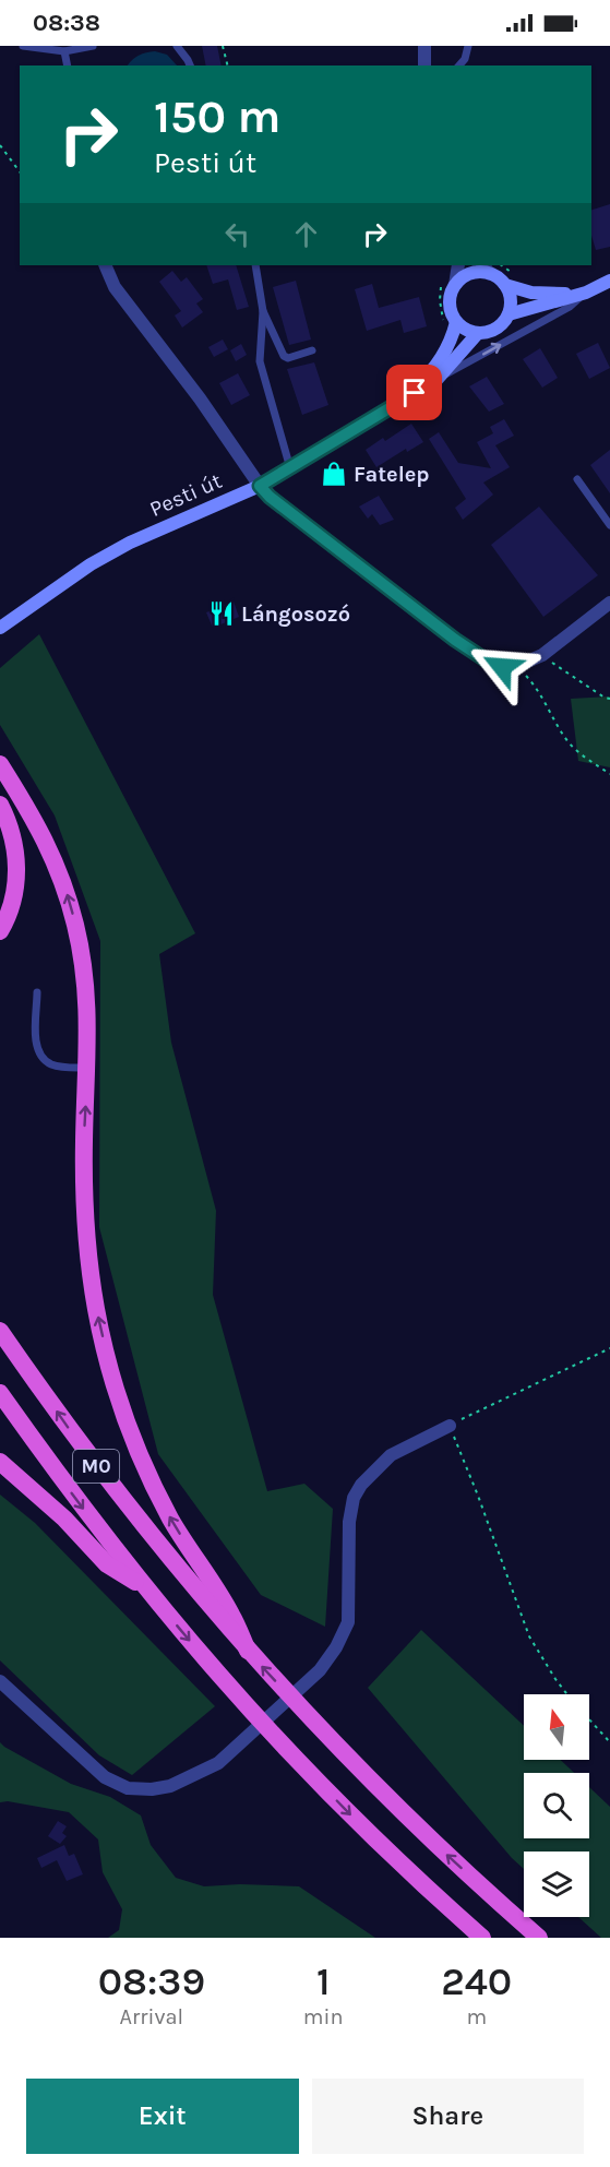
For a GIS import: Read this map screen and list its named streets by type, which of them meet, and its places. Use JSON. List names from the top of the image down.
{
  "streets": {
    "highway": ["M0"],
    "main road": ["Pesti út"]
  },
  "places": {
    "shop": ["Fatelep"],
    "restaurant": ["Lángosozó"]
  },
  "north": "top",
  "page": {
    "status": "08:38",
    "turn": ["150 m", "Pesti út"],
    "eta": [
      "08:39",
      "Arrival",
      "1",
      "min",
      "240",
      "m"
    ],
    "buttons": ["Exit", "Share"]
  }
}
